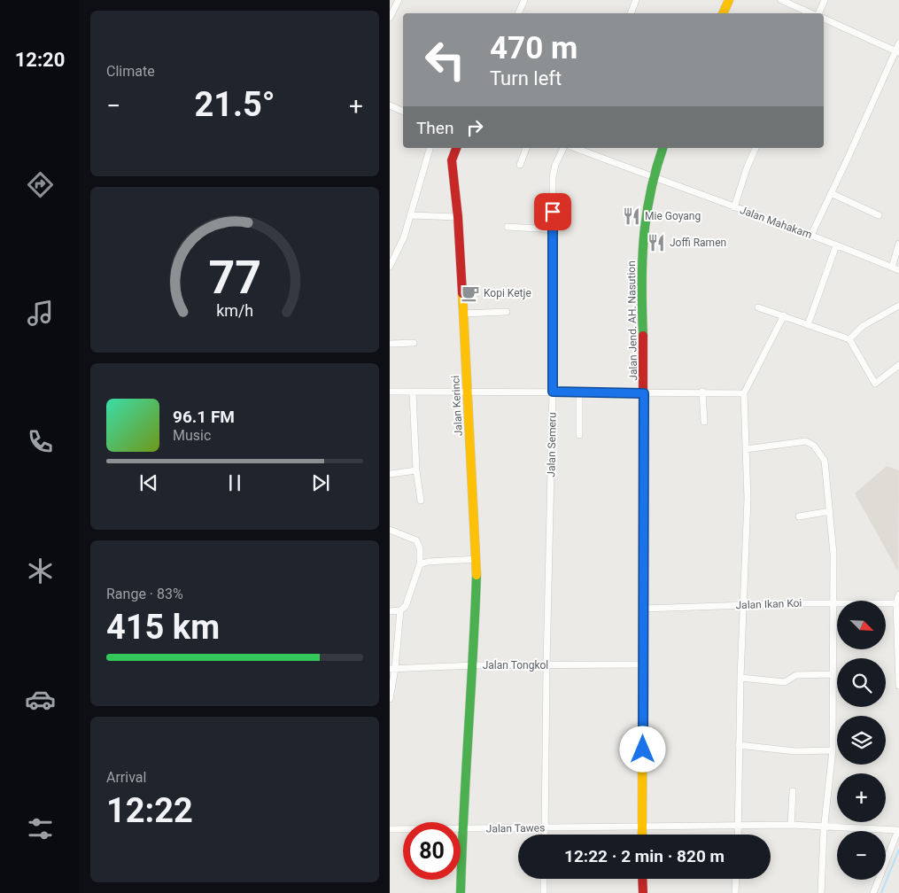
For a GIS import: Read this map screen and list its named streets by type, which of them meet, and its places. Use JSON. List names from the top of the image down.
{
  "streets": {
    "main road": ["Jalan Jend. AH. Nasution", "Jalan Kerinci"],
    "street": [
      "Jalan Mahakam",
      "Jalan Semeru",
      "Jalan Ikan Koi",
      "Jalan Tongkol",
      "Jalan Tawes"
    ]
  },
  "crossings": [
    ["Jalan Mahakam", "Jalan Jend. AH. Nasution"],
    ["Jalan Jend. AH. Nasution", "Jalan Ikan Koi"],
    ["Jalan Jend. AH. Nasution", "Jalan Tongkol"],
    ["Jalan Jend. AH. Nasution", "Jalan Tawes"],
    ["Jalan Kerinci", "Jalan Tongkol"],
    ["Jalan Kerinci", "Jalan Tawes"],
    ["Jalan Semeru", "Jalan Tongkol"],
    ["Jalan Semeru", "Jalan Tawes"]
  ],
  "places": {
    "restaurant": ["Mie Goyang", "Joffi Ramen"],
    "cafe": ["Kopi Ketje"]
  },
  "north": "bottom right",
  "page": {
    "tabs": "12:20",
    "tile": [
      "Climate",
      ["Range · 83%", "415 km"],
      ["Arrival", "12:22"]
    ],
    "turn": ["470 m", "Turn left"],
    "heat": ["−", "21.5°", "+"],
    "then": "Then",
    "song": ["96.1 FM", "Music"],
    "map_buttons": ["+", "−"],
    "limit": "80",
    "trip": "12:22 · 2 min · 820 m",
    "gauge": ["77", "km/h"]
  }
}
